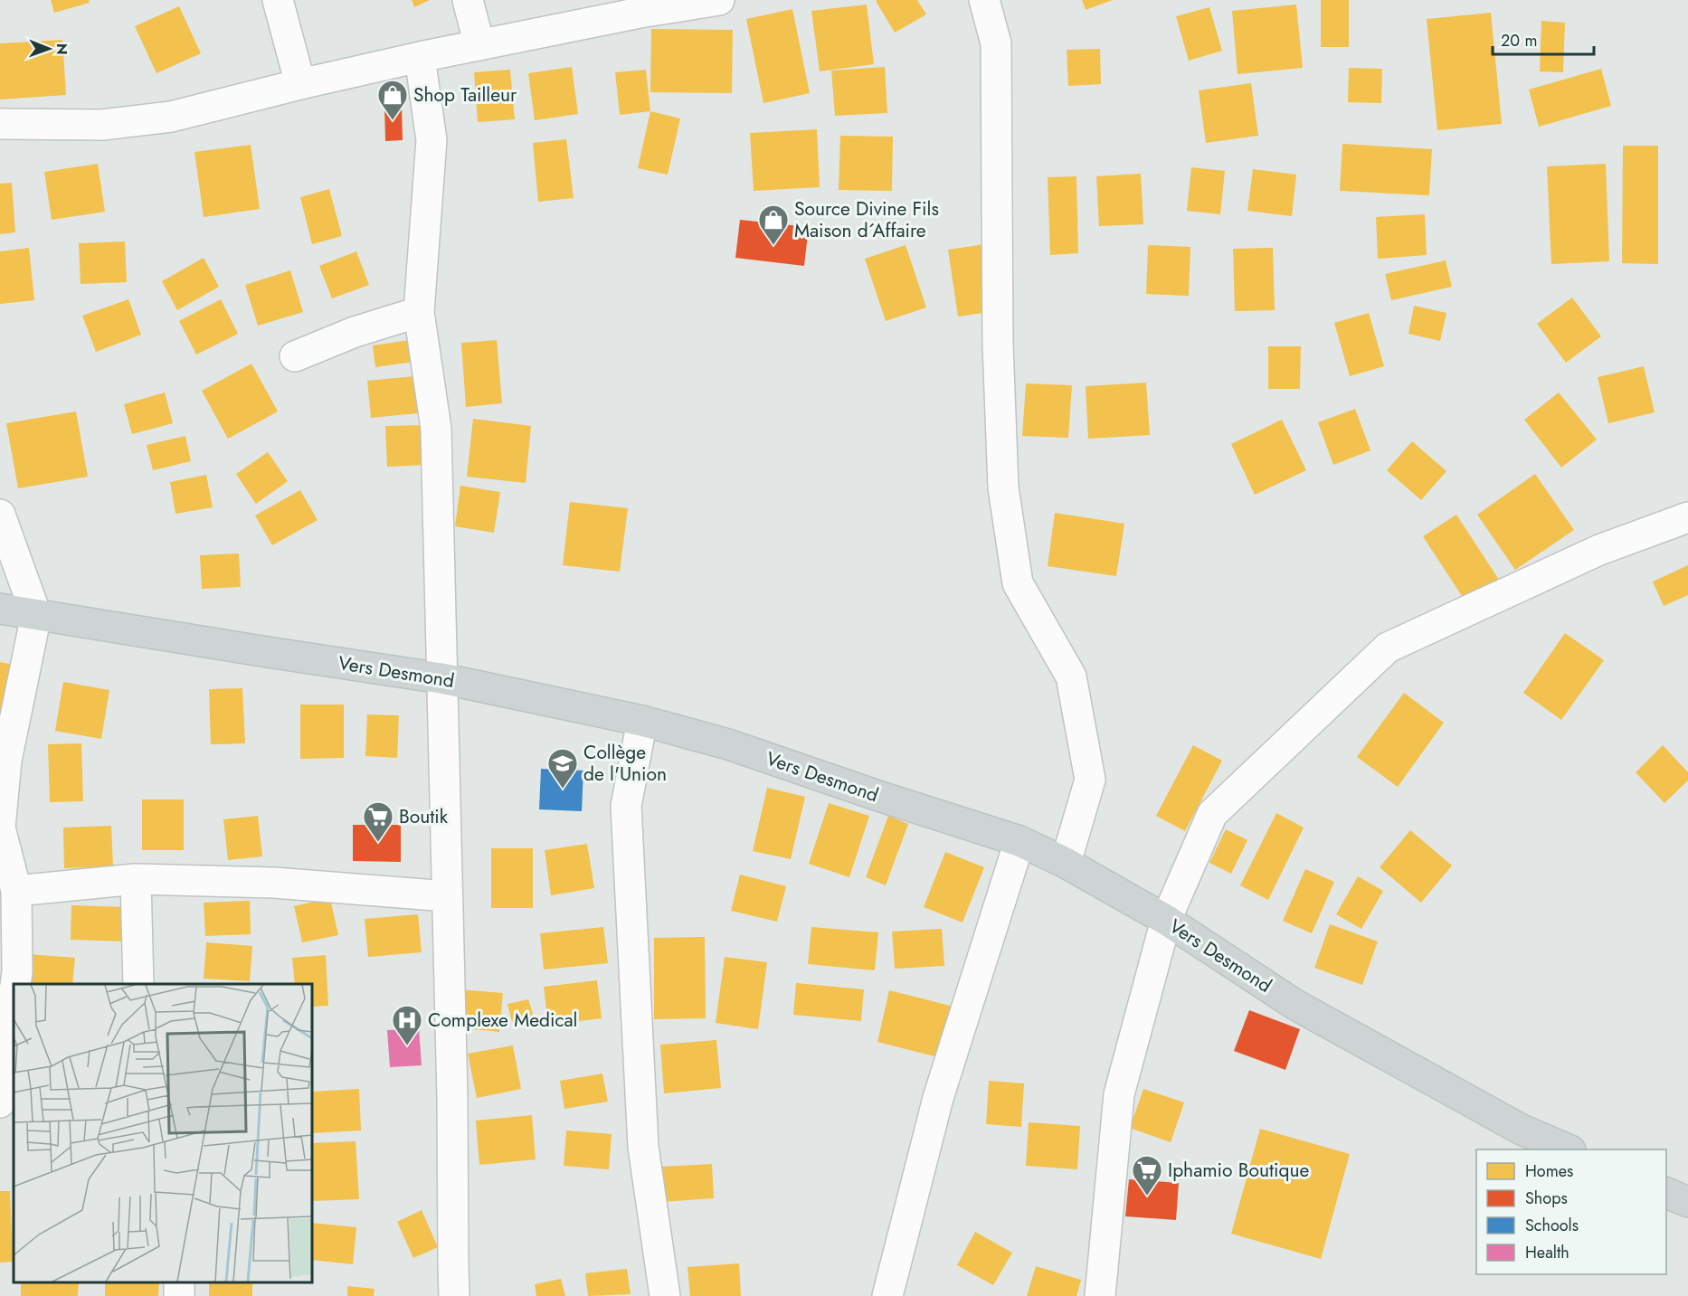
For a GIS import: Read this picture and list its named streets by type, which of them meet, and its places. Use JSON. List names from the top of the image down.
{
  "streets": {
    "main road": ["Vers Desmond"]
  },
  "places": {
    "shop": ["Shop Tailleur", "Source Divine Fils Maison d´Affaire"],
    "school or university": ["Collège de l'Union"],
    "supermarket": ["Boutik", "Iphamio Boutique"],
    "hospital": ["Complexe Medical"]
  },
  "legend": [
    "Homes",
    "Shops",
    "Schools",
    "Health"
  ],
  "scale_bar": "20 m",
  "north": "right"
}
